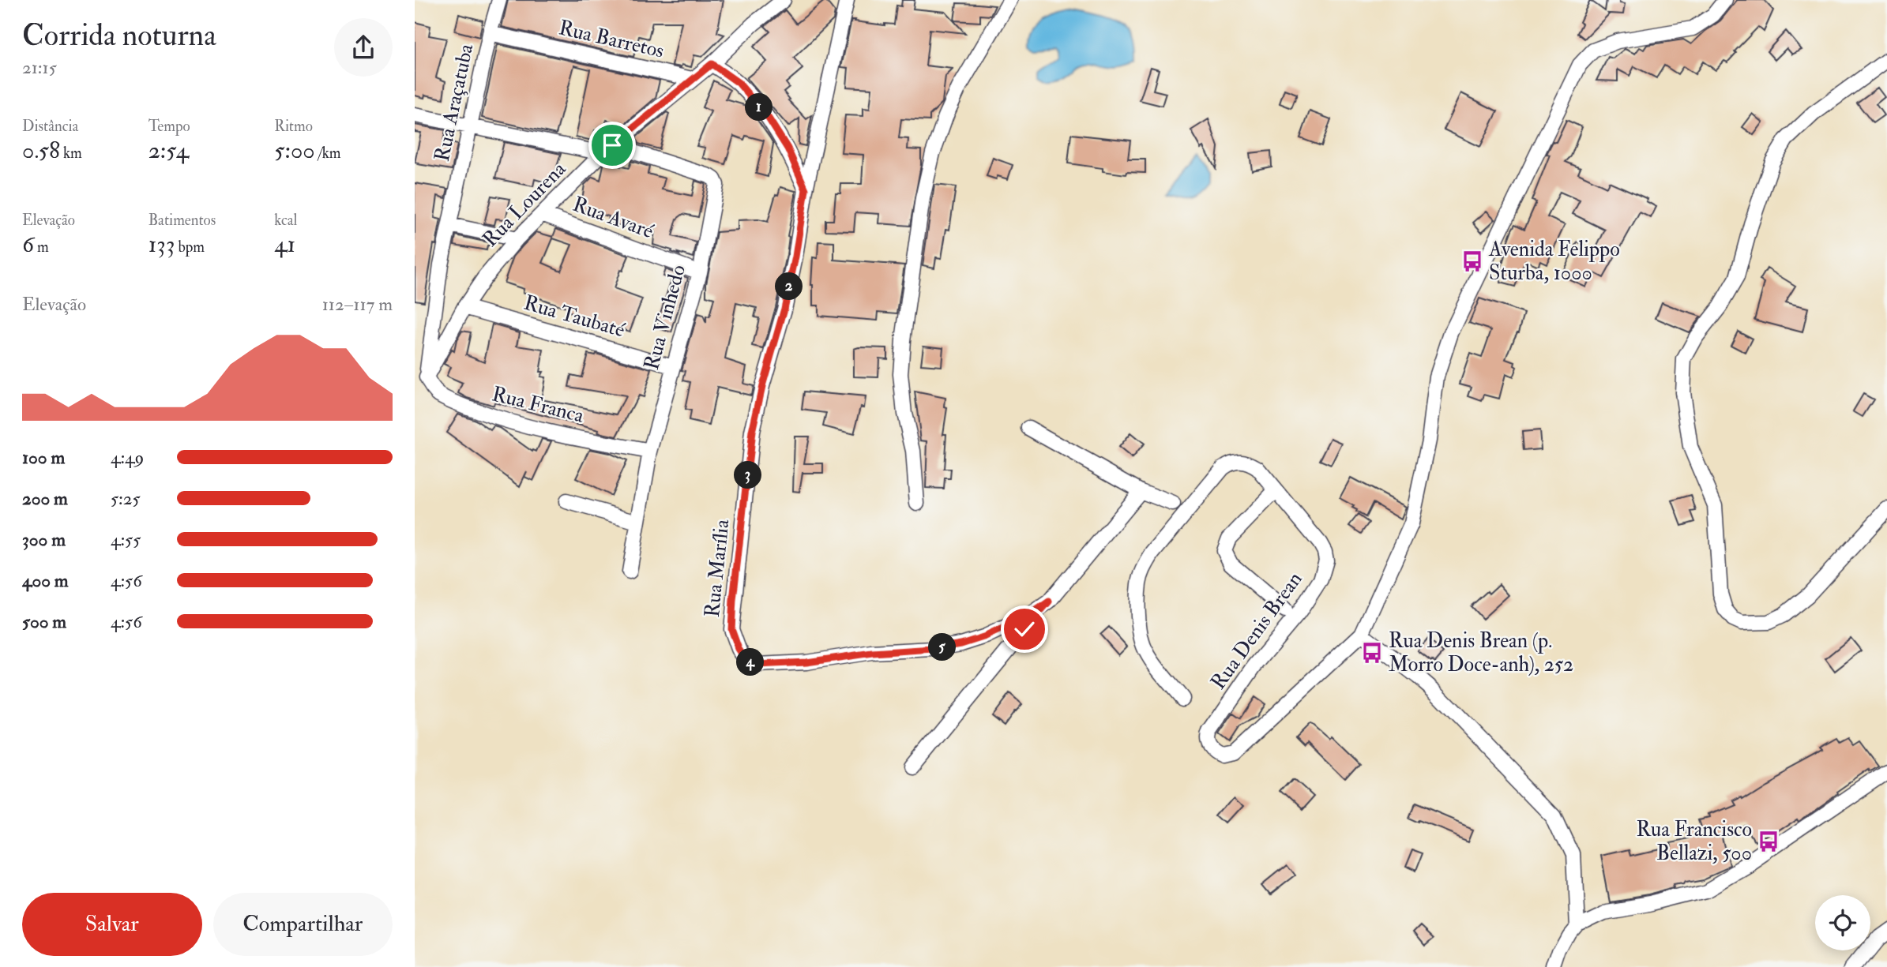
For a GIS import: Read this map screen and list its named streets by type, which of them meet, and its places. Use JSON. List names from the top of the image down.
{
  "streets": {
    "street": [
      "Rua Barretos",
      "Rua Araçatuba",
      "Rua Lourena",
      "Rua Avaré",
      "Rua Taubaté",
      "Rua Vinhedo",
      "Rua Franca",
      "Rua Marília",
      "Rua Denis Brean"
    ]
  },
  "crossings": [
    ["Rua Barretos", "Rua Araçatuba"],
    ["Rua Barretos", "Rua Lourena"],
    ["Rua Araçatuba", "Rua Lourena"],
    ["Rua Araçatuba", "Rua Franca"],
    ["Rua Lourena", "Rua Avaré"],
    ["Rua Lourena", "Rua Taubaté"],
    ["Rua Lourena", "Rua Vinhedo"],
    ["Rua Lourena", "Rua Franca"],
    ["Rua Avaré", "Rua Vinhedo"],
    ["Rua Taubaté", "Rua Vinhedo"],
    ["Rua Vinhedo", "Rua Franca"]
  ],
  "places": {
    "bus stop": ["Avenida Felippo Sturba, 1000", "Rua Denis Brean (p. Morro Doce-anh), 252", "Rua Francisco Bellazi, 500"]
  },
  "page": {
    "heading": ["Corrida noturna", "21:15"],
    "pins": [
      "1",
      "2",
      "3",
      "5",
      "4"
    ],
    "stats": [
      ["Distância", "0.58 km"],
      ["Tempo", "2:54"],
      ["Ritmo", "5:00 /km"],
      ["Elevação", "6 m"],
      ["Batimentos", "133 bpm"],
      ["kcal", "41"]
    ],
    "chart": ["Elevação", "112–117 m"],
    "list": [
      {
        "name": "100 m",
        "note": "4:49"
      },
      {
        "name": "200 m",
        "note": "5:25"
      },
      {
        "name": "300 m",
        "note": "4:55"
      },
      {
        "name": "400 m",
        "note": "4:56"
      },
      {
        "name": "500 m",
        "note": "4:56"
      }
    ],
    "buttons": ["Salvar", "Compartilhar"]
  }
}
